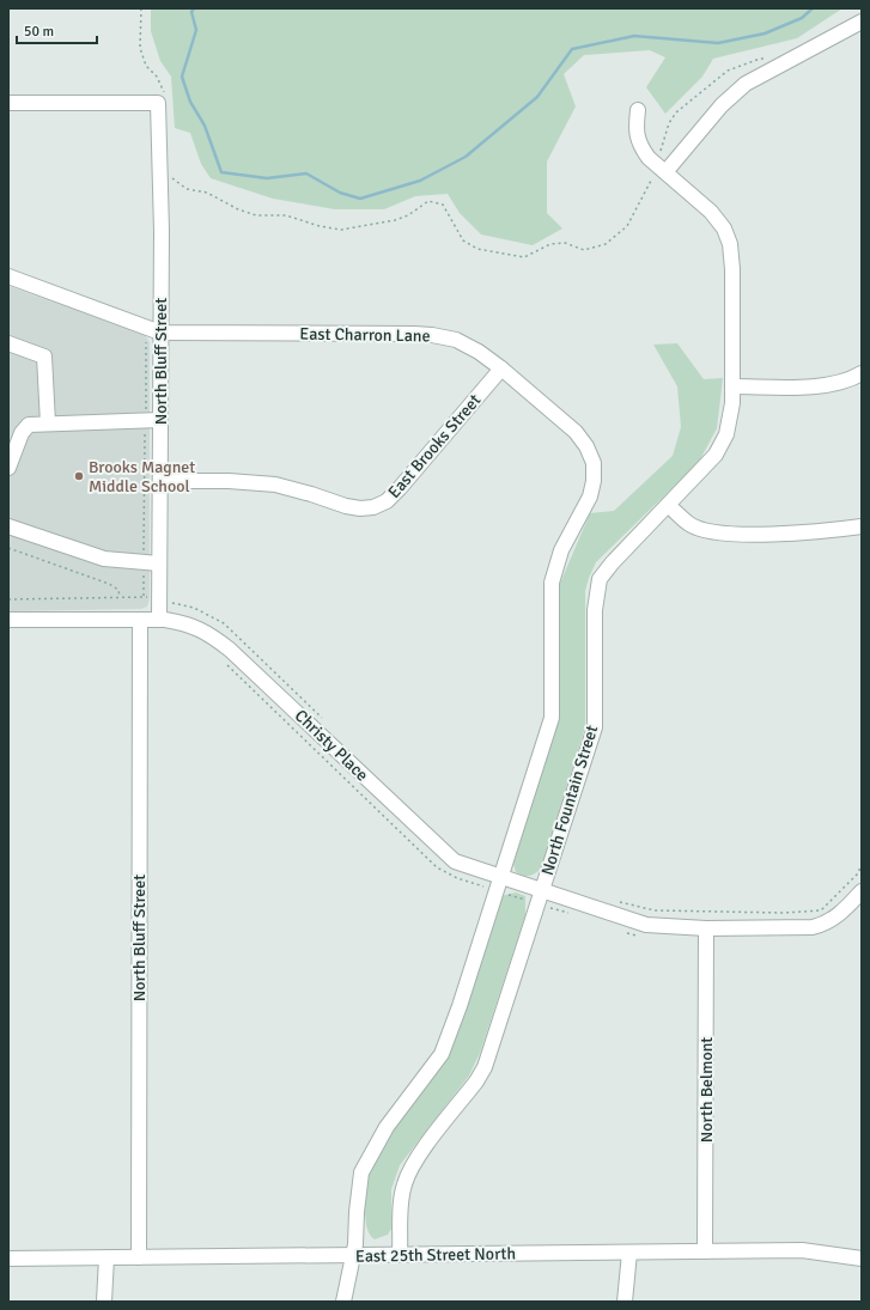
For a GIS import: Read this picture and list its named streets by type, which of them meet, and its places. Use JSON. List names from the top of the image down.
{
  "streets": {
    "street": [
      "East Charron Lane",
      "North Bluff Street",
      "East Brooks Street",
      "Christy Place",
      "North Fountain Street",
      "North Belmont",
      "East 25th Street North"
    ]
  },
  "crossings": [
    ["East Charron Lane", "North Bluff Street"],
    ["East Charron Lane", "East Brooks Street"],
    ["East Charron Lane", "Christy Place"],
    ["North Bluff Street", "East Brooks Street"],
    ["North Bluff Street", "Christy Place"],
    ["North Bluff Street", "East 25th Street North"],
    ["Christy Place", "North Fountain Street"],
    ["Christy Place", "North Belmont"],
    ["North Fountain Street", "East 25th Street North"],
    ["North Belmont", "East 25th Street North"]
  ],
  "places": ["Brooks Magnet Middle School"],
  "scale_bar": "50 m"
}
